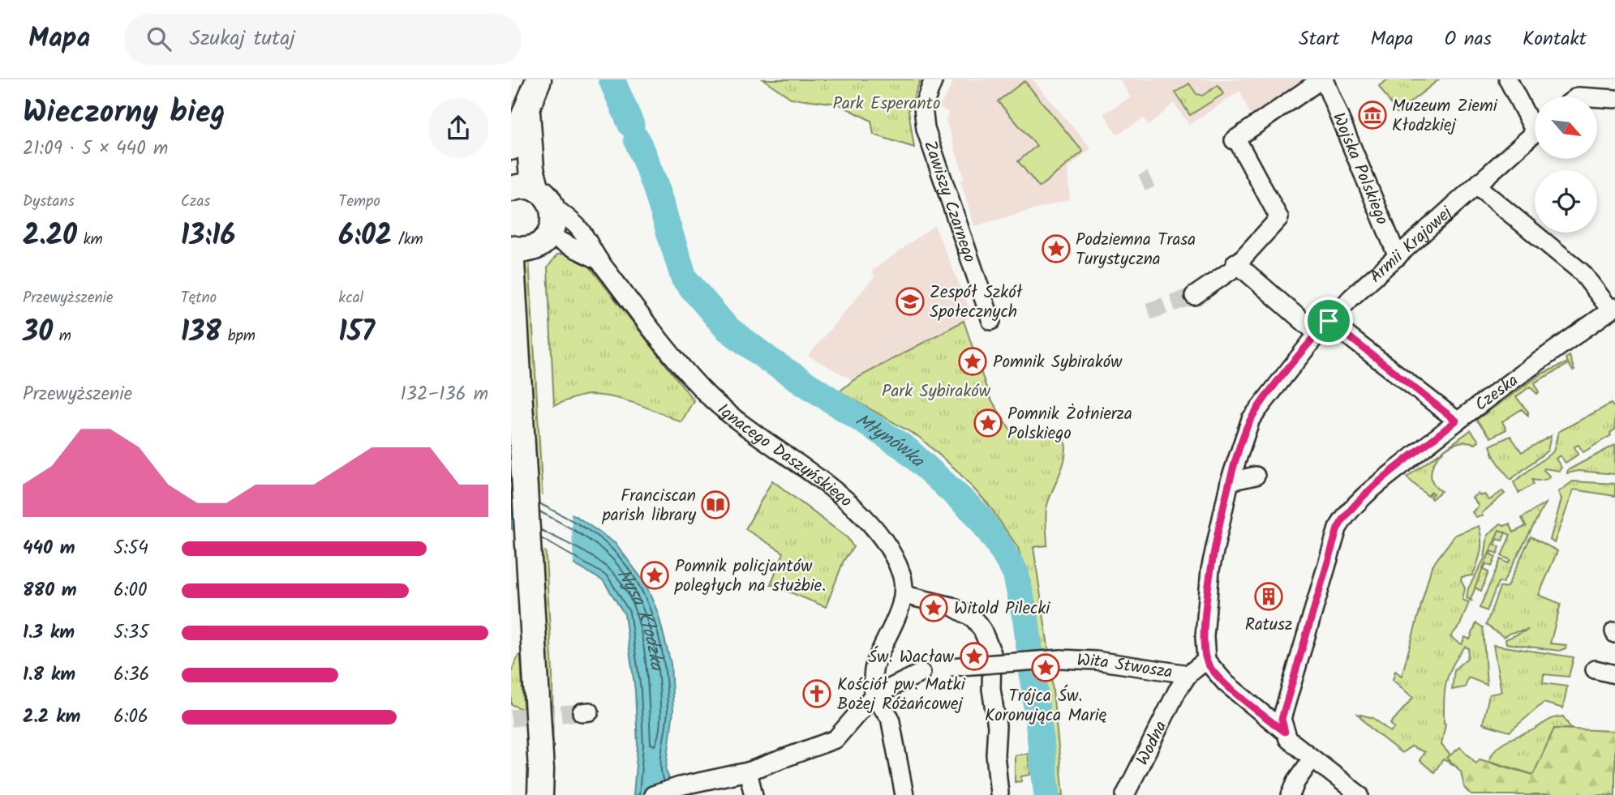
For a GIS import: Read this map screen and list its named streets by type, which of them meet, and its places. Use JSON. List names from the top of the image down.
{
  "streets": {
    "street": [
      "Wojska Polskiego",
      "Zawiszy Czarnego",
      "Armii Krajowej",
      "Czeska",
      "Ignacego Daszyńskiego",
      "Wita Stwosza",
      "Wodna"
    ]
  },
  "crossings": [
    ["Wojska Polskiego", "Armii Krajowej"],
    ["Armii Krajowej", "Wodna"],
    ["Wita Stwosza", "Wodna"]
  ],
  "water": ["Młynówka", "Nysa Kłodzka"],
  "parks": ["Park Esperanto", "Park Sybiraków"],
  "places": {
    "museum": ["Muzeum Ziemi Kłodzkiej"],
    "place": [
      "Podziemna Trasa Turystyczna",
      "Pomnik Sybiraków",
      "Pomnik Żołnierza Polskiego",
      "Pomnik policjantów poległych na służbie.",
      "Witold Pilecki",
      "Św. Wacław",
      "Trójca Św. Koronująca Marię"
    ],
    "school or university": ["Zespół Szkół Społecznych"],
    "library": ["Franciscan parish library"],
    "building": ["Ratusz"],
    "church": ["Kościół pw. Matki Bożej Różańcowej"]
  },
  "north": "bottom right",
  "page": {
    "header": "Mapa",
    "search": "Szukaj tutaj",
    "nav": [
      "Start",
      "Mapa",
      "O nas",
      "Kontakt"
    ],
    "heading": ["Wieczorny bieg", "21:09 · 5 × 440 m"],
    "stats": [
      ["Dystans", "2.20 km"],
      ["Czas", "13:16"],
      ["Tempo", "6:02 /km"],
      ["Przewyższenie", "30 m"],
      ["Tętno", "138 bpm"],
      ["kcal", "157"]
    ],
    "chart": ["Przewyższenie", "132–136 m"],
    "list": [
      {
        "name": "440 m",
        "note": "5:54"
      },
      {
        "name": "880 m",
        "note": "6:00"
      },
      {
        "name": "1.3 km",
        "note": "5:35"
      },
      {
        "name": "1.8 km",
        "note": "6:36"
      },
      {
        "name": "2.2 km",
        "note": "6:06"
      }
    ]
  }
}
